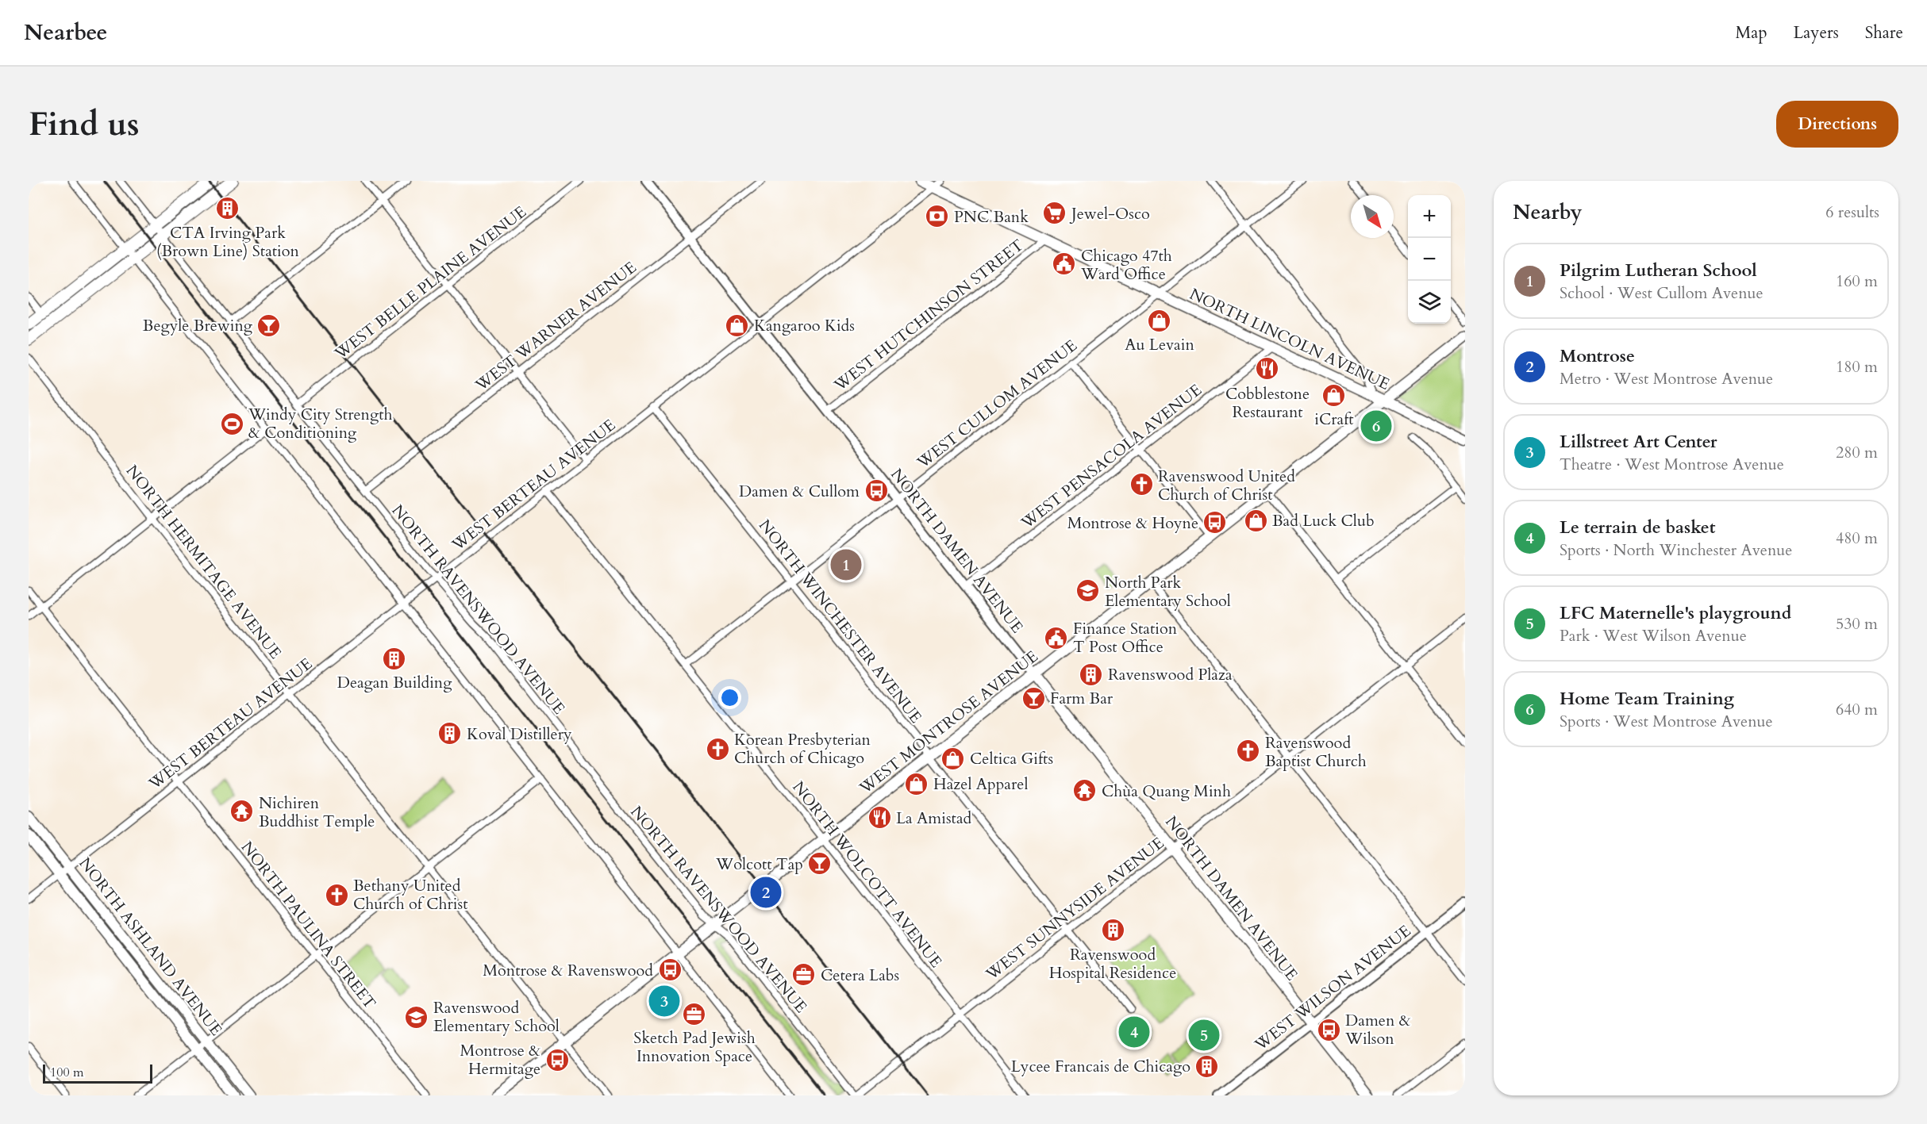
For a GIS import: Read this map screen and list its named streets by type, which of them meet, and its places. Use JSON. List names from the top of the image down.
{
  "streets": {
    "main road": [
      "NORTH LINCOLN AVENUE",
      "NORTH DAMEN AVENUE",
      "WEST MONTROSE AVENUE",
      "NORTH ASHLAND AVENUE"
    ],
    "street": [
      "WEST BELLE PLAINE AVENUE",
      "WEST HUTCHINSON STREET",
      "WEST WARNER AVENUE",
      "WEST CULLOM AVENUE",
      "WEST PENSACOLA AVENUE",
      "WEST BERTEAU AVENUE",
      "NORTH HERMITAGE AVENUE",
      "NORTH RAVENSWOOD AVENUE",
      "NORTH WINCHESTER AVENUE",
      "NORTH WOLCOTT AVENUE",
      "WEST SUNNYSIDE AVENUE",
      "NORTH PAULINA STREET",
      "WEST WILSON AVENUE"
    ]
  },
  "crossings": [
    ["WEST BELLE PLAINE AVENUE", "NORTH RAVENSWOOD AVENUE"],
    ["WEST HUTCHINSON STREET", "NORTH LINCOLN AVENUE"],
    ["WEST HUTCHINSON STREET", "NORTH DAMEN AVENUE"],
    ["WEST WARNER AVENUE", "NORTH DAMEN AVENUE"],
    ["WEST WARNER AVENUE", "NORTH RAVENSWOOD AVENUE"],
    ["NORTH LINCOLN AVENUE", "WEST CULLOM AVENUE"],
    ["NORTH LINCOLN AVENUE", "WEST PENSACOLA AVENUE"],
    ["NORTH LINCOLN AVENUE", "WEST BERTEAU AVENUE"],
    ["NORTH LINCOLN AVENUE", "WEST MONTROSE AVENUE"],
    ["WEST CULLOM AVENUE", "NORTH DAMEN AVENUE"],
    ["WEST CULLOM AVENUE", "NORTH WINCHESTER AVENUE"],
    ["WEST CULLOM AVENUE", "NORTH WOLCOTT AVENUE"],
    ["WEST PENSACOLA AVENUE", "NORTH DAMEN AVENUE"],
    ["WEST BERTEAU AVENUE", "NORTH DAMEN AVENUE"],
    ["WEST BERTEAU AVENUE", "NORTH HERMITAGE AVENUE"],
    ["WEST BERTEAU AVENUE", "NORTH RAVENSWOOD AVENUE"],
    ["WEST BERTEAU AVENUE", "NORTH WINCHESTER AVENUE"],
    ["WEST BERTEAU AVENUE", "NORTH WOLCOTT AVENUE"],
    ["WEST BERTEAU AVENUE", "NORTH PAULINA STREET"],
    ["WEST BERTEAU AVENUE", "NORTH ASHLAND AVENUE"],
    ["NORTH DAMEN AVENUE", "WEST MONTROSE AVENUE"],
    ["NORTH DAMEN AVENUE", "WEST SUNNYSIDE AVENUE"],
    ["NORTH DAMEN AVENUE", "WEST WILSON AVENUE"],
    ["NORTH HERMITAGE AVENUE", "WEST MONTROSE AVENUE"],
    ["NORTH RAVENSWOOD AVENUE", "WEST MONTROSE AVENUE"],
    ["NORTH RAVENSWOOD AVENUE", "WEST SUNNYSIDE AVENUE"],
    ["NORTH WINCHESTER AVENUE", "WEST MONTROSE AVENUE"],
    ["NORTH WINCHESTER AVENUE", "WEST SUNNYSIDE AVENUE"],
    ["WEST MONTROSE AVENUE", "NORTH WOLCOTT AVENUE"],
    ["NORTH WOLCOTT AVENUE", "WEST SUNNYSIDE AVENUE"]
  ],
  "places": {
    "building": [
      "CTA Irving Park (Brown Line) Station",
      "Deagan Building",
      "Ravenswood Plaza",
      "Koval Distillery",
      "Ravenswood Hospital Residence",
      "Lycee Francais de Chicago"
    ],
    "supermarket": ["Jewel-Osco"],
    "bank": ["PNC Bank"],
    "public building": ["Chicago 47th Ward Office", "Finance Station T Post Office"],
    "shop": [
      "Au Levain",
      "Kangaroo Kids",
      "iCraft",
      "Bad Luck Club",
      "Celtica Gifts",
      "Hazel Apparel"
    ],
    "bar": ["Begyle Brewing", "Farm Bar", "Wolcott Tap"],
    "restaurant": ["Cobblestone Restaurant", "La Amistad"],
    "sports": ["Windy City Strength & Conditioning"],
    "church": [
      "Ravenswood United Church of Christ",
      "Korean Presbyterian Church of Chicago",
      "Ravenswood Baptist Church",
      "Bethany United Church of Christ"
    ],
    "bus stop": [
      "Damen & Cullom",
      "Montrose & Hoyne",
      "Montrose & Ravenswood",
      "Damen & Wilson",
      "Montrose & Hermitage"
    ],
    "school or university": ["North Park Elementary School", "Ravenswood Elementary School"],
    "temple": ["Chùa Quang Minh", "Nichiren Buddhist Temple"],
    "office": ["Cetera Labs", "Sketch Pad Jewish Innovation Space"]
  },
  "scale_bar": "100 m",
  "north": "bottom right",
  "page": {
    "header": "Nearbee",
    "nav": ["Map", "Layers", "Share"],
    "buttons": "Directions",
    "title": "Find us",
    "heading": ["Nearby", "6 results"],
    "map_buttons": ["+", "−"],
    "list": [
      {
        "mark": "1",
        "name": "Pilgrim Lutheran School",
        "note": "School · West Cullom Avenue",
        "value": "160 m"
      },
      {
        "mark": "2",
        "name": "Montrose",
        "note": "Metro · West Montrose Avenue",
        "value": "180 m"
      },
      {
        "mark": "3",
        "name": "Lillstreet Art Center",
        "note": "Theatre · West Montrose Avenue",
        "value": "280 m"
      },
      {
        "mark": "4",
        "name": "Le terrain de basket",
        "note": "Sports · North Winchester Avenue",
        "value": "480 m"
      },
      {
        "mark": "5",
        "name": "LFC Maternelle's playground",
        "note": "Park · West Wilson Avenue",
        "value": "530 m"
      },
      {
        "mark": "6",
        "name": "Home Team Training",
        "note": "Sports · West Montrose Avenue",
        "value": "640 m"
      }
    ],
    "pins": [
      "6",
      "1",
      "2",
      "3",
      "4",
      "5"
    ],
    "scale": "100 m"
  }
}
